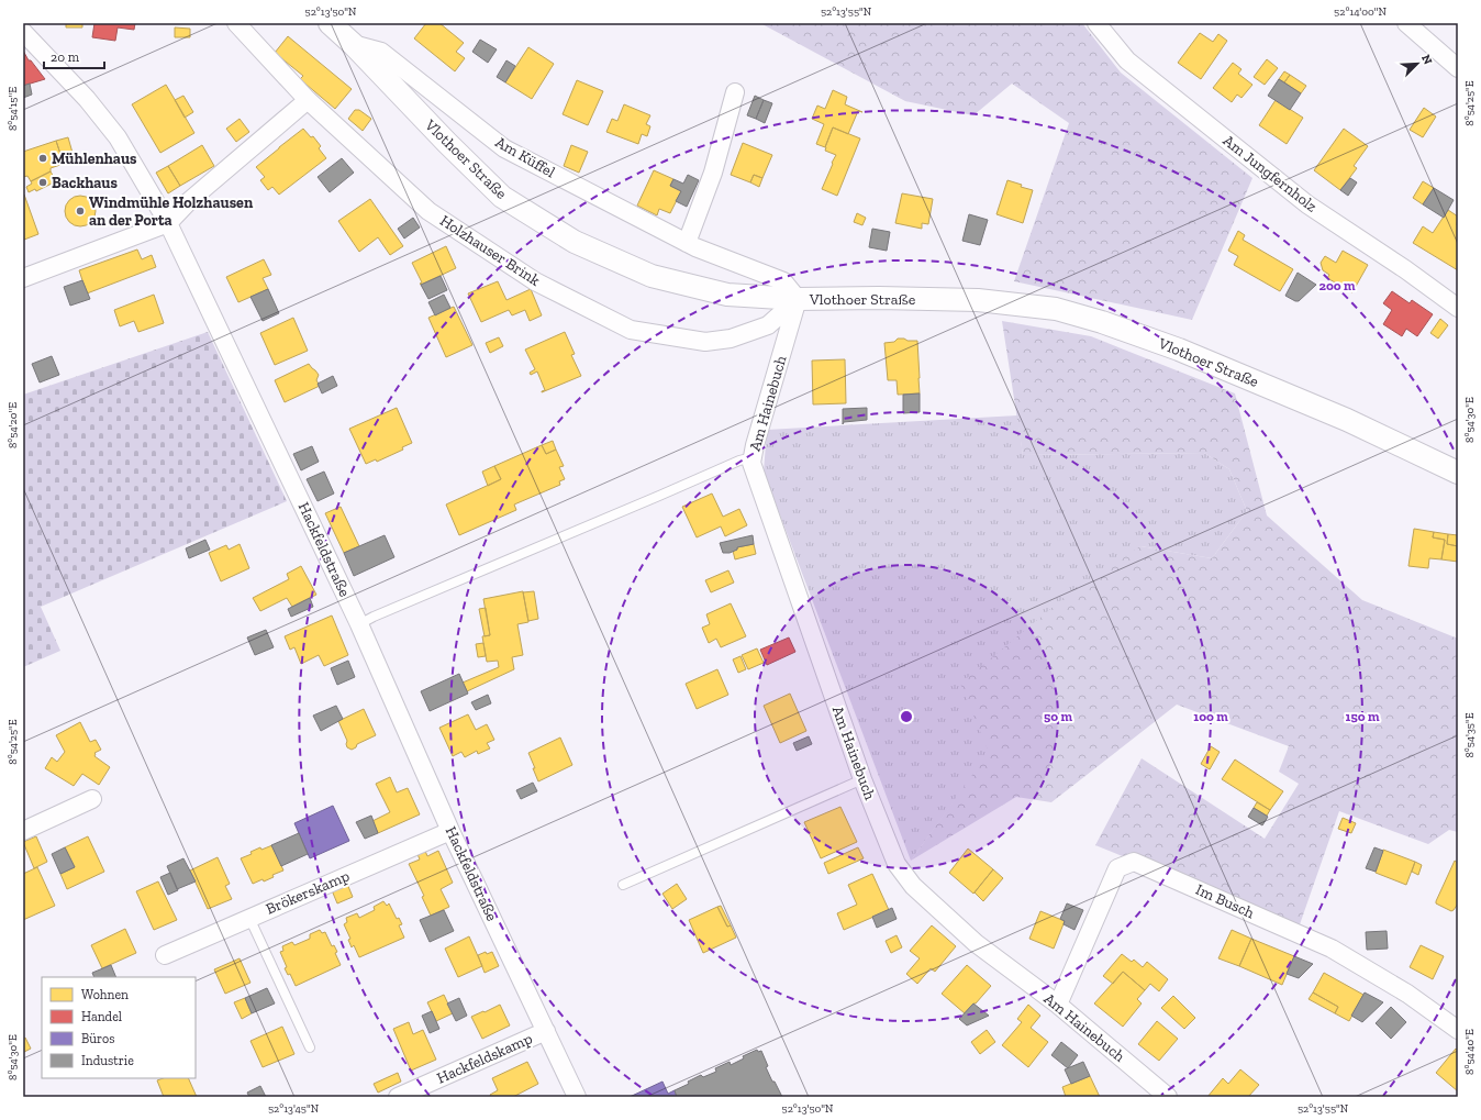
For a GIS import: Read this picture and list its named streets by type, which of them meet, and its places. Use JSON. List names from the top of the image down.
{
  "streets": {
    "street": [
      "Am Küffel",
      "Vlothoer Straße",
      "Am Jungfernholz",
      "Holzhauser Brink",
      "Am Hainebuch",
      "Hackfeldstraße",
      "Brökerskamp",
      "Im Busch",
      "Hackfeldskamp"
    ]
  },
  "crossings": [
    ["Am Küffel", "Vlothoer Straße"],
    ["Am Küffel", "Holzhauser Brink"],
    ["Am Küffel", "Am Hainebuch"],
    ["Vlothoer Straße", "Holzhauser Brink"],
    ["Vlothoer Straße", "Am Hainebuch"],
    ["Holzhauser Brink", "Am Hainebuch"],
    ["Am Hainebuch", "Im Busch"],
    ["Hackfeldstraße", "Brökerskamp"],
    ["Hackfeldstraße", "Hackfeldskamp"]
  ],
  "places": ["Mühlenhaus", "Backhaus", "Windmühle Holzhausen an der Porta"],
  "legend": [
    "Wohnen",
    "Handel",
    "Büros",
    "Industrie"
  ],
  "scale_bar": "20 m",
  "north": "top right",
  "coordinates": [
    "52°13'50\"N",
    "52°13'55\"N",
    "52°14'00\"N",
    "8°54'25\"E",
    "8°54'15\"E",
    "8°54'30\"E",
    "8°54'20\"E",
    "8°54'35\"E",
    "8°54'40\"E",
    "52°13'45\"N"
  ],
  "rings": [
    "200 m",
    "50 m",
    "100 m",
    "150 m"
  ]
}
